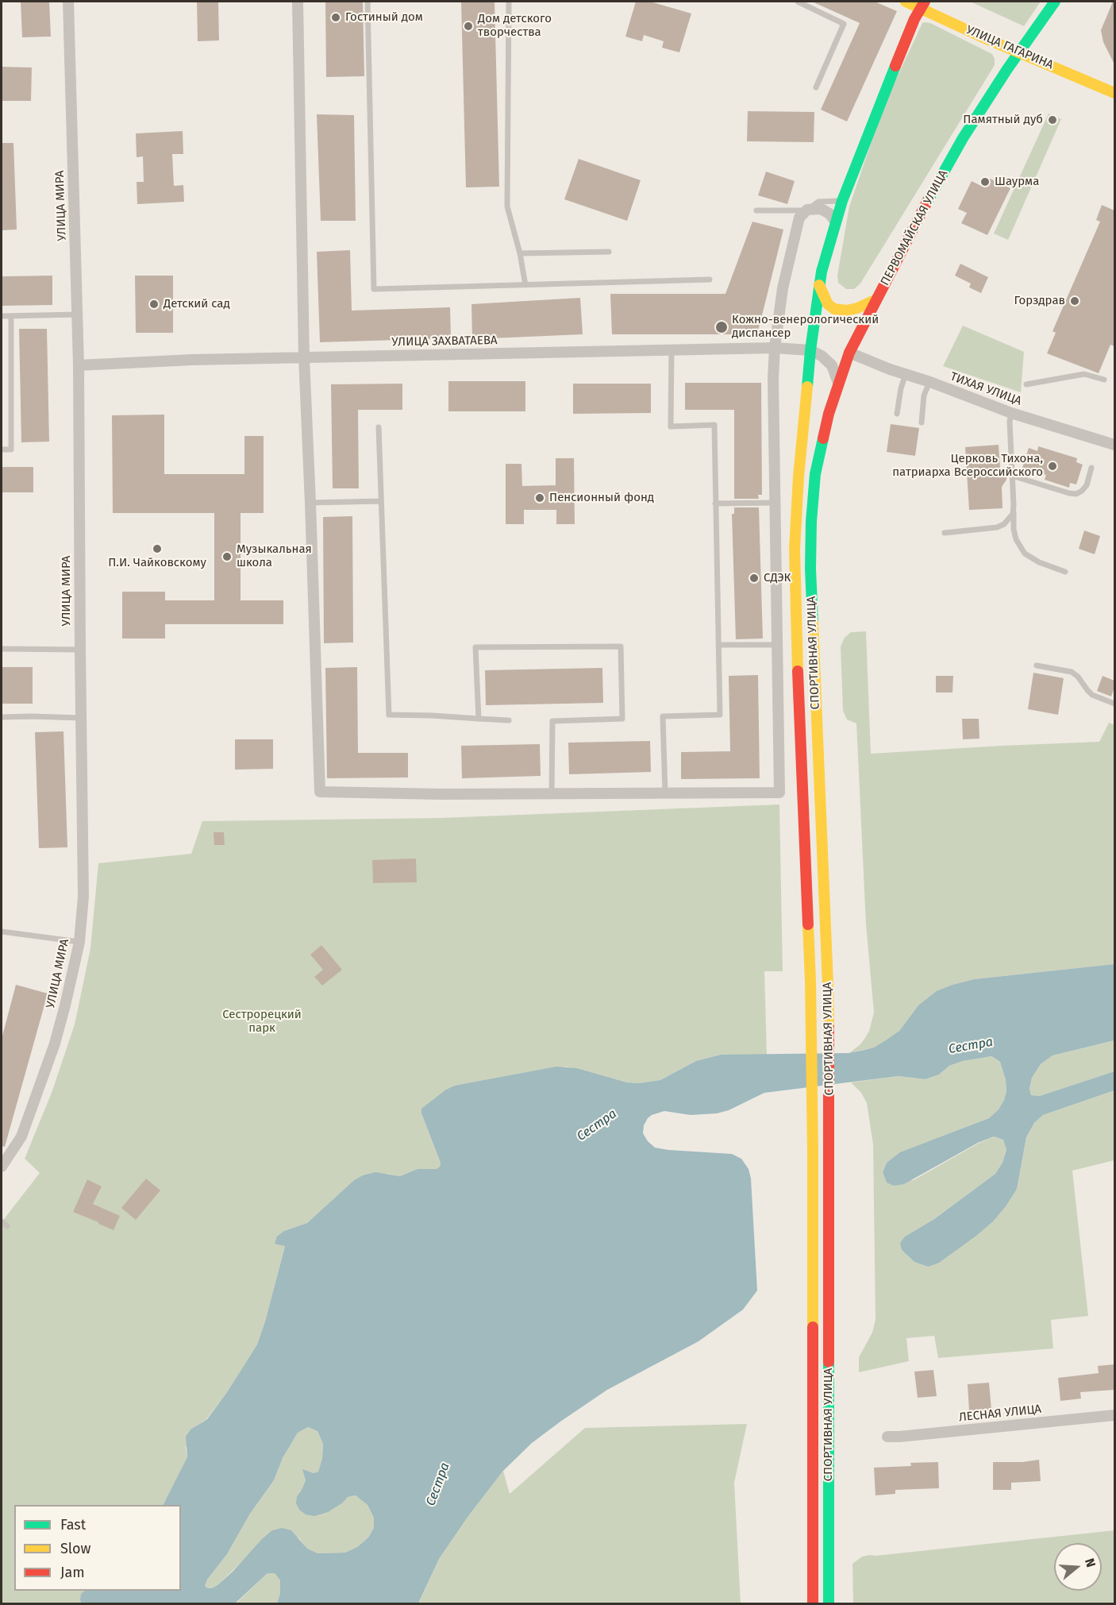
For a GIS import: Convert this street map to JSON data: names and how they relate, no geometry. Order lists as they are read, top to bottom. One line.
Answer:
{"streets":{"main road":["УЛИЦА ГАГАРИНА","ПЕРВОМАЙСКАЯ УЛИЦА","СПОРТИВНАЯ УЛИЦА"],"street":["УЛИЦА МИРА","УЛИЦА ЗАХВАТАЕВА","ТИХАЯ УЛИЦА","ЛЕСНАЯ УЛИЦА"]},"crossings":[["УЛИЦА ГАГАРИНА","ПЕРВОМАЙСКАЯ УЛИЦА"],["УЛИЦА МИРА","УЛИЦА ЗАХВАТАЕВА"],["ПЕРВОМАЙСКАЯ УЛИЦА","ТИХАЯ УЛИЦА"],["ПЕРВОМАЙСКАЯ УЛИЦА","СПОРТИВНАЯ УЛИЦА"],["УЛИЦА ЗАХВАТАЕВА","СПОРТИВНАЯ УЛИЦА"]],"water":["Сестра"],"parks":["Сестрорецкий парк"],"places":["Гостиный дом","Дом детского творчества","Памятный дуб","Шаурма","Горздрав","Детский сад","Кожно-венерологический диспансер","Церковь Тихона, патриарха Всероссийского","Пенсионный фонд","П.И. Чайковскому","Музыкальная школа","СДЭК"],"legend":["Fast","Slow","Jam"],"north":"right"}
